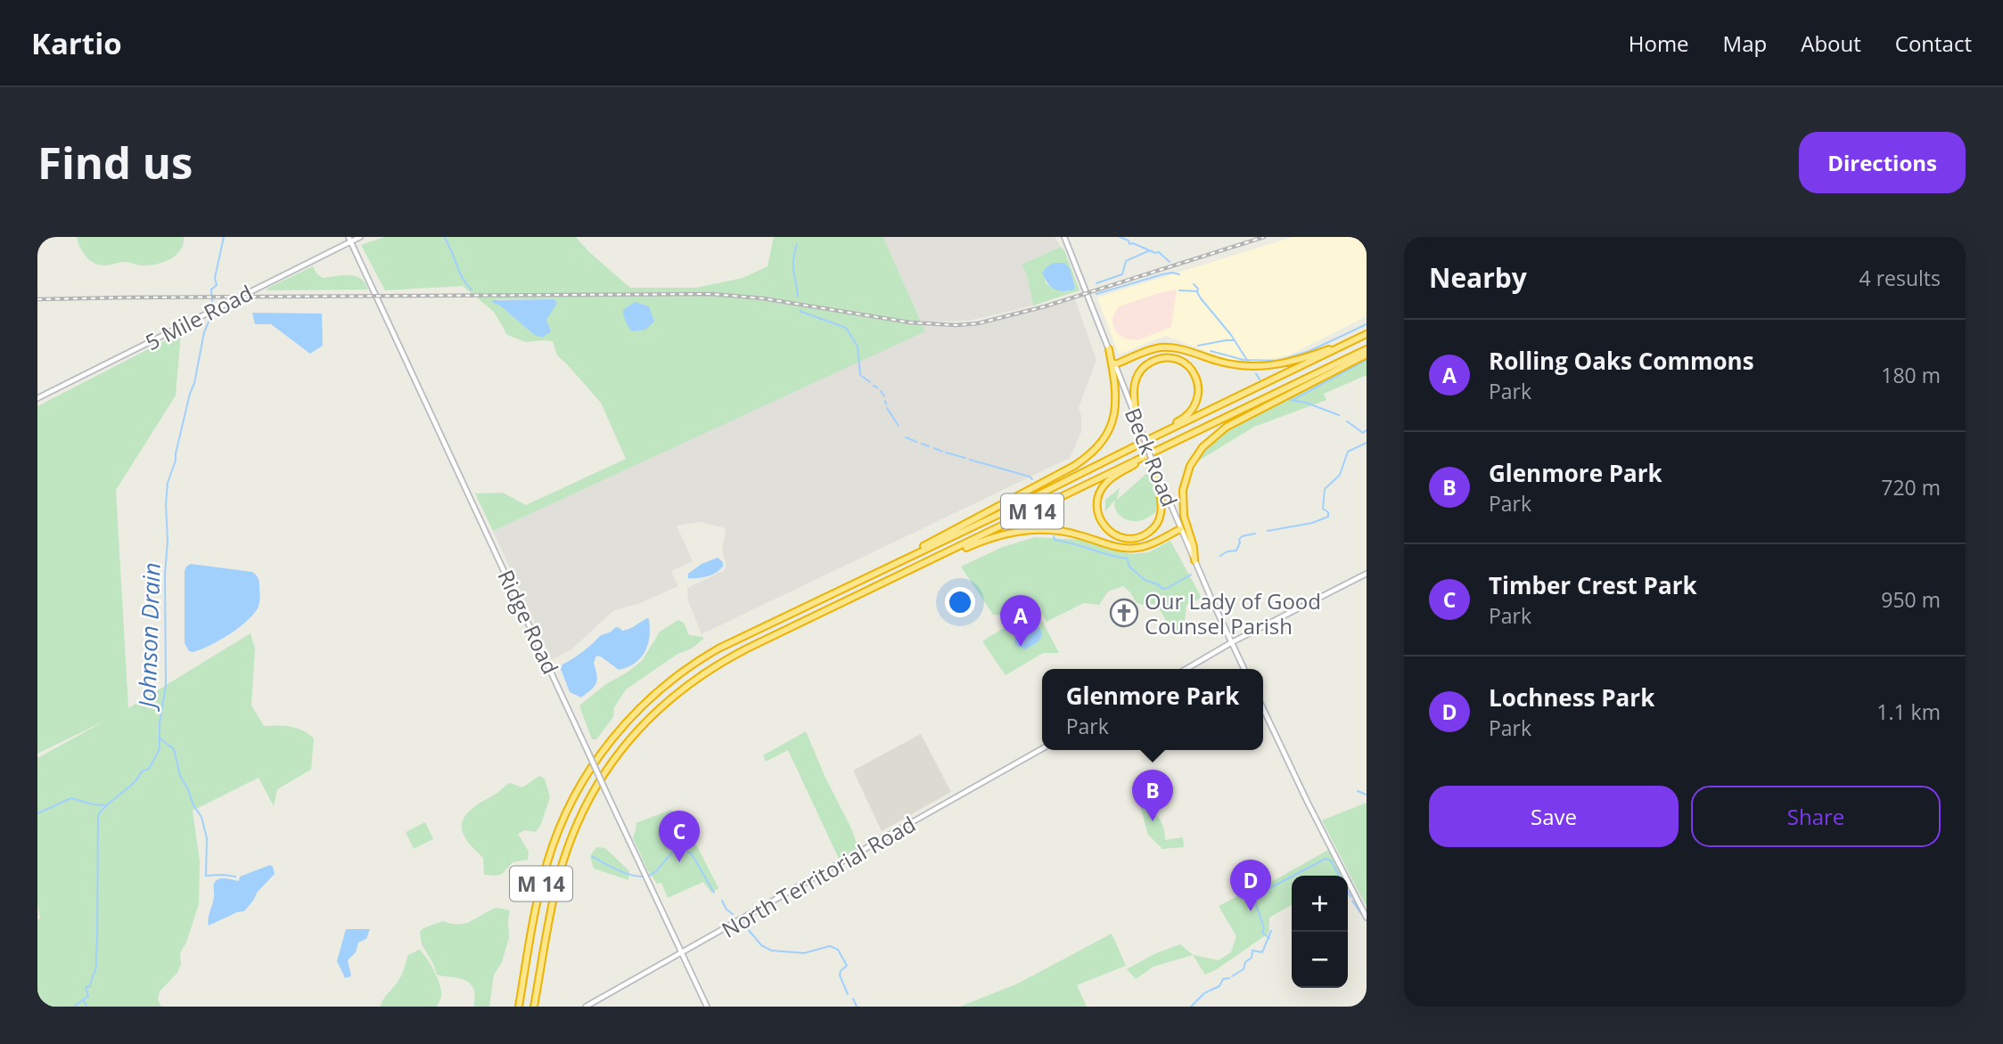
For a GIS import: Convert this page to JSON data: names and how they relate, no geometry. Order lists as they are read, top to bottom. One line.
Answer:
{"streets":{"highway":["M 14"],"main road":["5 Mile Road","Beck Road","Ridge Road","North Territorial Road"]},"crossings":[["5 Mile Road","Ridge Road"],["Ridge Road","North Territorial Road"]],"water":["Johnson Drain"],"places":{"church":["Our Lady of Good Counsel Parish"]},"page":{"header":"Kartio","nav":["Home","Map","About","Contact"],"buttons":["Directions",["Save","Share"]],"title":"Find us","heading":["Nearby","4 results"],"list":[{"mark":"A","name":"Rolling Oaks Commons","note":"Park","value":"180 m"},{"mark":"B","name":"Glenmore Park","note":"Park","value":"720 m"},{"mark":"C","name":"Timber Crest Park","note":"Park","value":"950 m"},{"mark":"D","name":"Lochness Park","note":"Park","value":"1.1 km"}],"pins":["A","B","C","D"],"popup":["Glenmore Park","Park"],"map_buttons":["+","−"]}}
